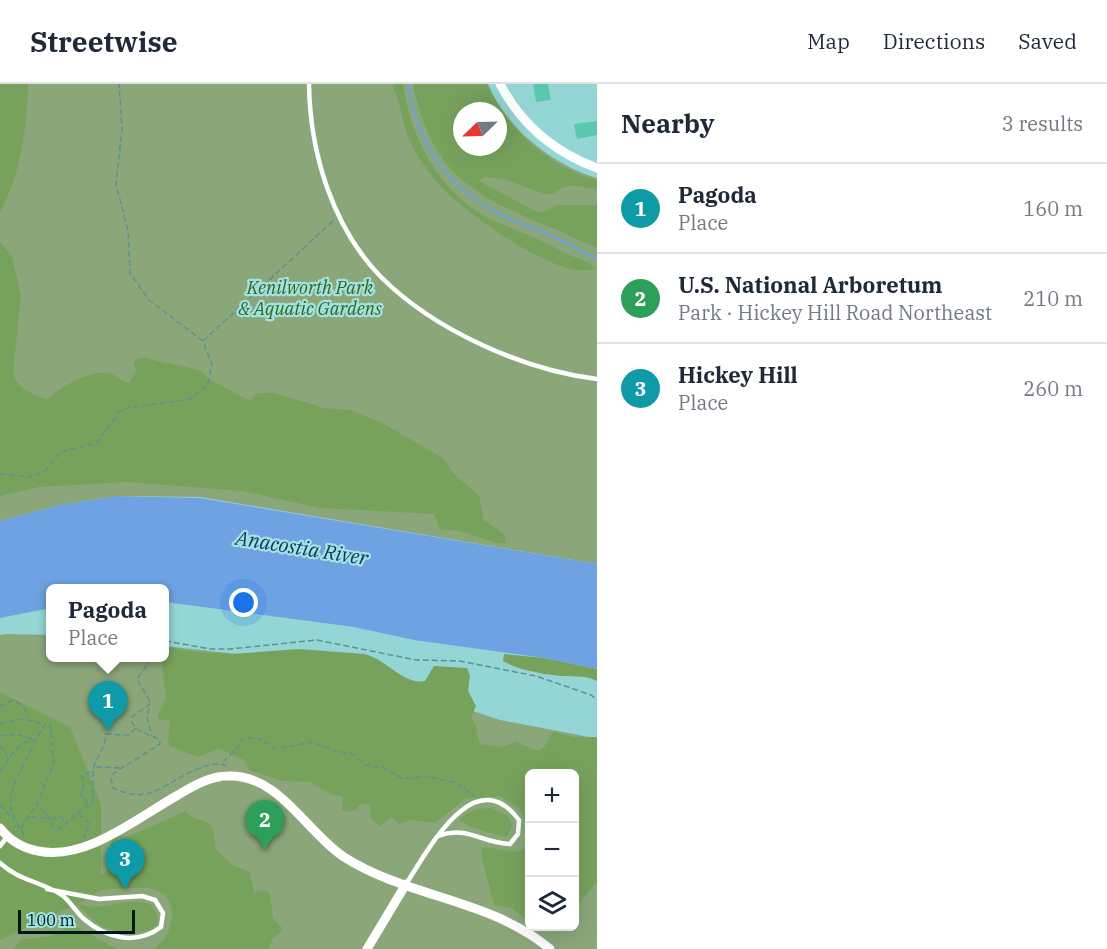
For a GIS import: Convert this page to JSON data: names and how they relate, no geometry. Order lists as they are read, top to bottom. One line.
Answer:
{"water":["Anacostia River"],"parks":["Kenilworth Park & Aquatic Gardens"],"scale_bar":"100 m","north":"bottom left","page":{"header":"Streetwise","nav":["Map","Directions","Saved"],"heading":["Nearby","3 results"],"list":[{"mark":"1","name":"Pagoda","note":"Place","value":"160 m"},{"mark":"2","name":"U.S. National Arboretum","note":"Park · Hickey Hill Road Northeast","value":"210 m"},{"mark":"3","name":"Hickey Hill","note":"Place","value":"260 m"}],"popup":["Pagoda","Place"],"pins":["1","2","3"],"map_buttons":["+","−"],"scale":"100 m"}}
